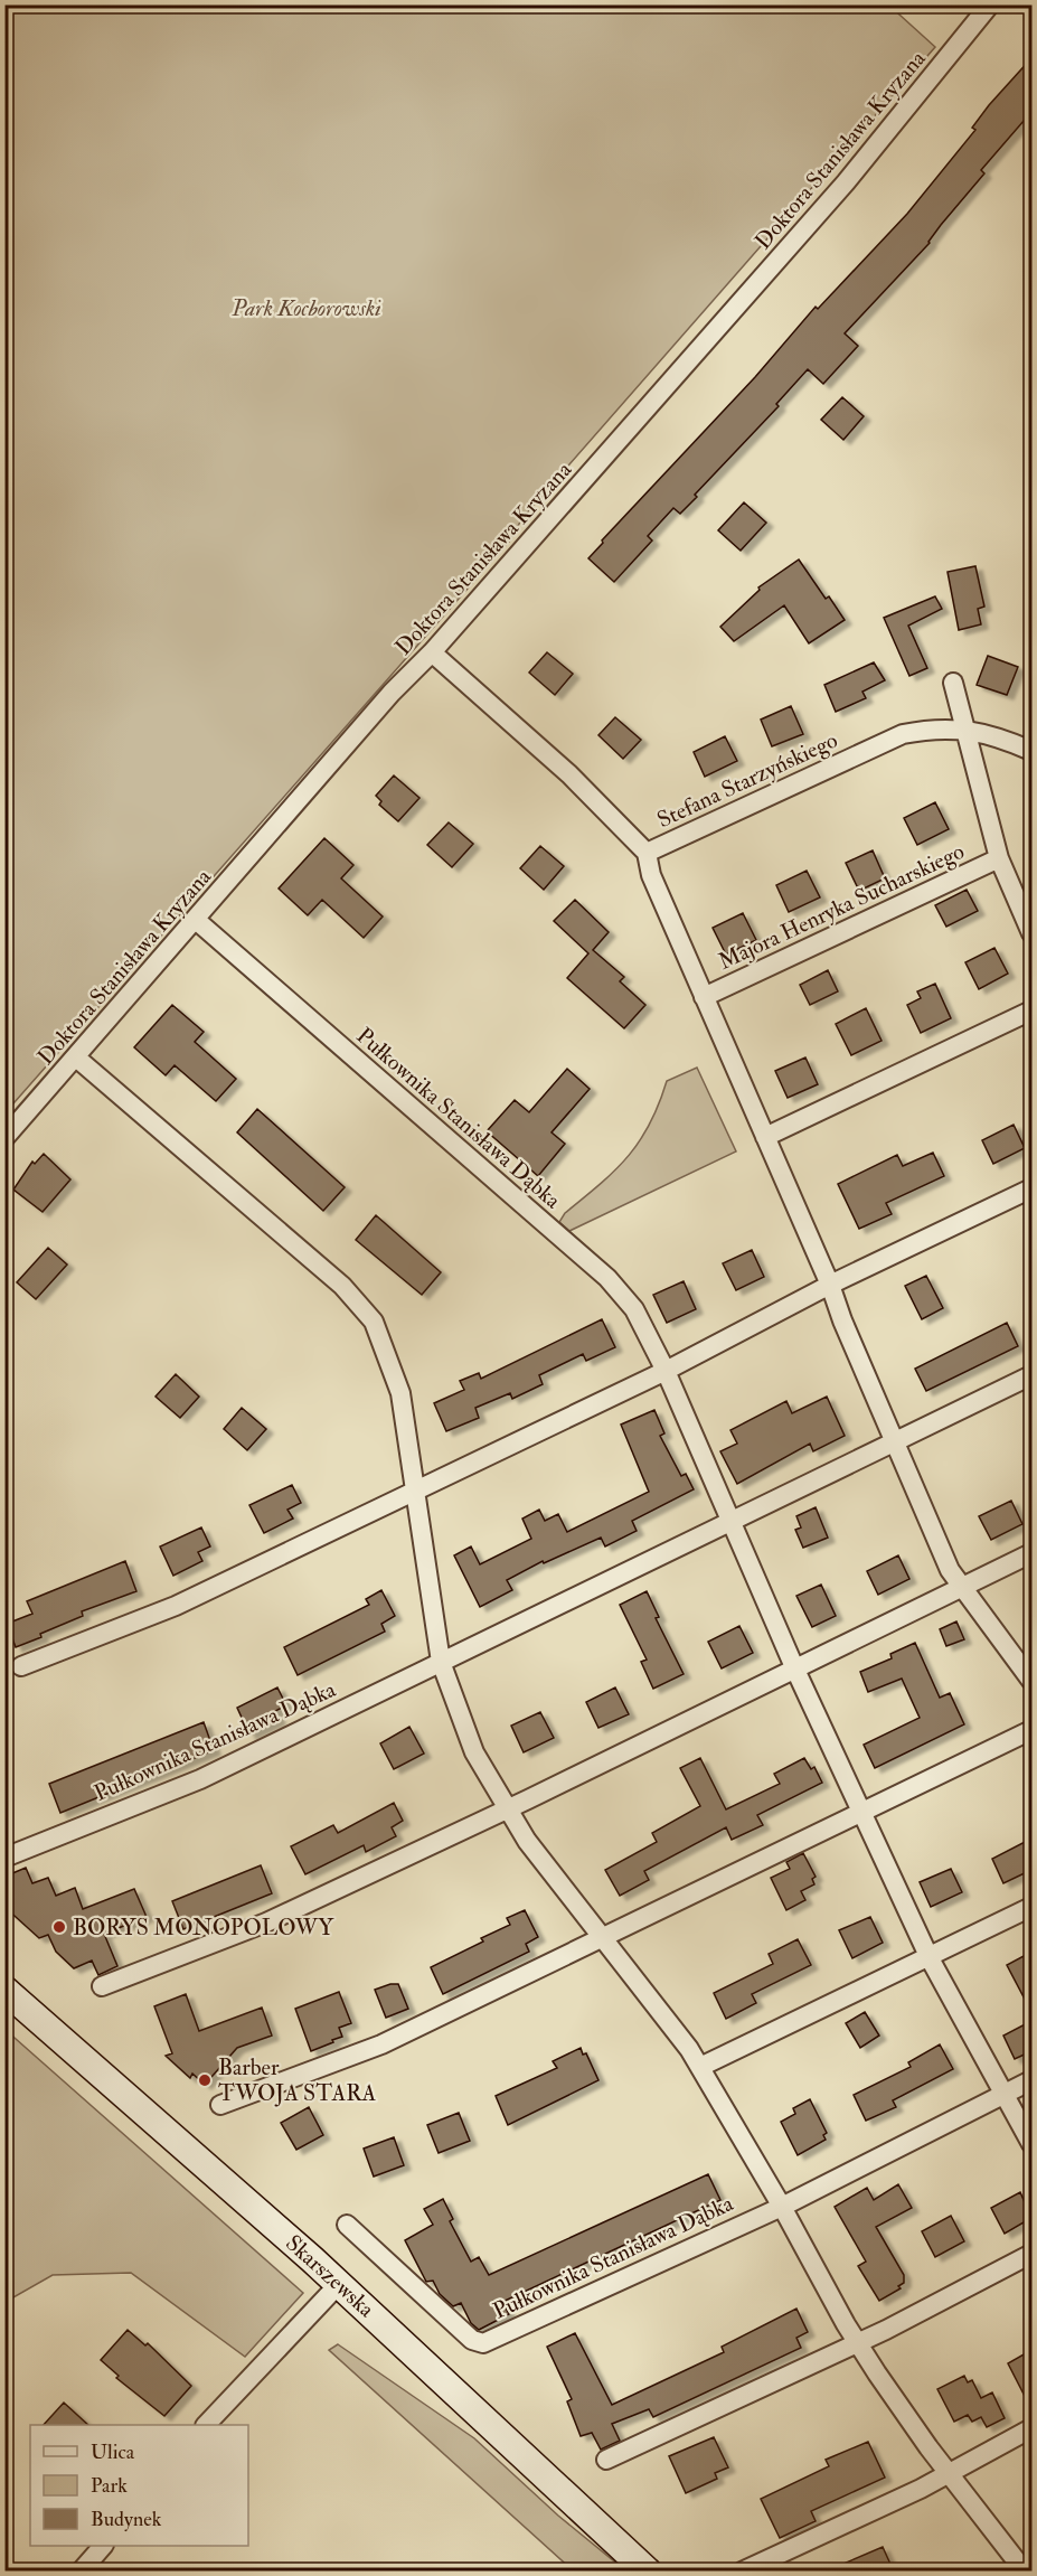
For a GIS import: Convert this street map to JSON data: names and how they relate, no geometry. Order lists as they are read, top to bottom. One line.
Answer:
{"streets":{"main road":["Skarszewska"],"street":["Doktora Stanisława Kryzana","Stefana Starzyńskiego","Majora Henryka Sucharskiego","Pułkownika Stanisława Dąbka"]},"crossings":[["Doktora Stanisława Kryzana","Stefana Starzyńskiego"],["Doktora Stanisława Kryzana","Pułkownika Stanisława Dąbka"],["Stefana Starzyńskiego","Majora Henryka Sucharskiego"]],"parks":["Park Kocborowski"],"places":["BORYS MONOPOLOWY","Barber TWOJA STARA"],"legend":["Ulica","Park","Budynek"]}
